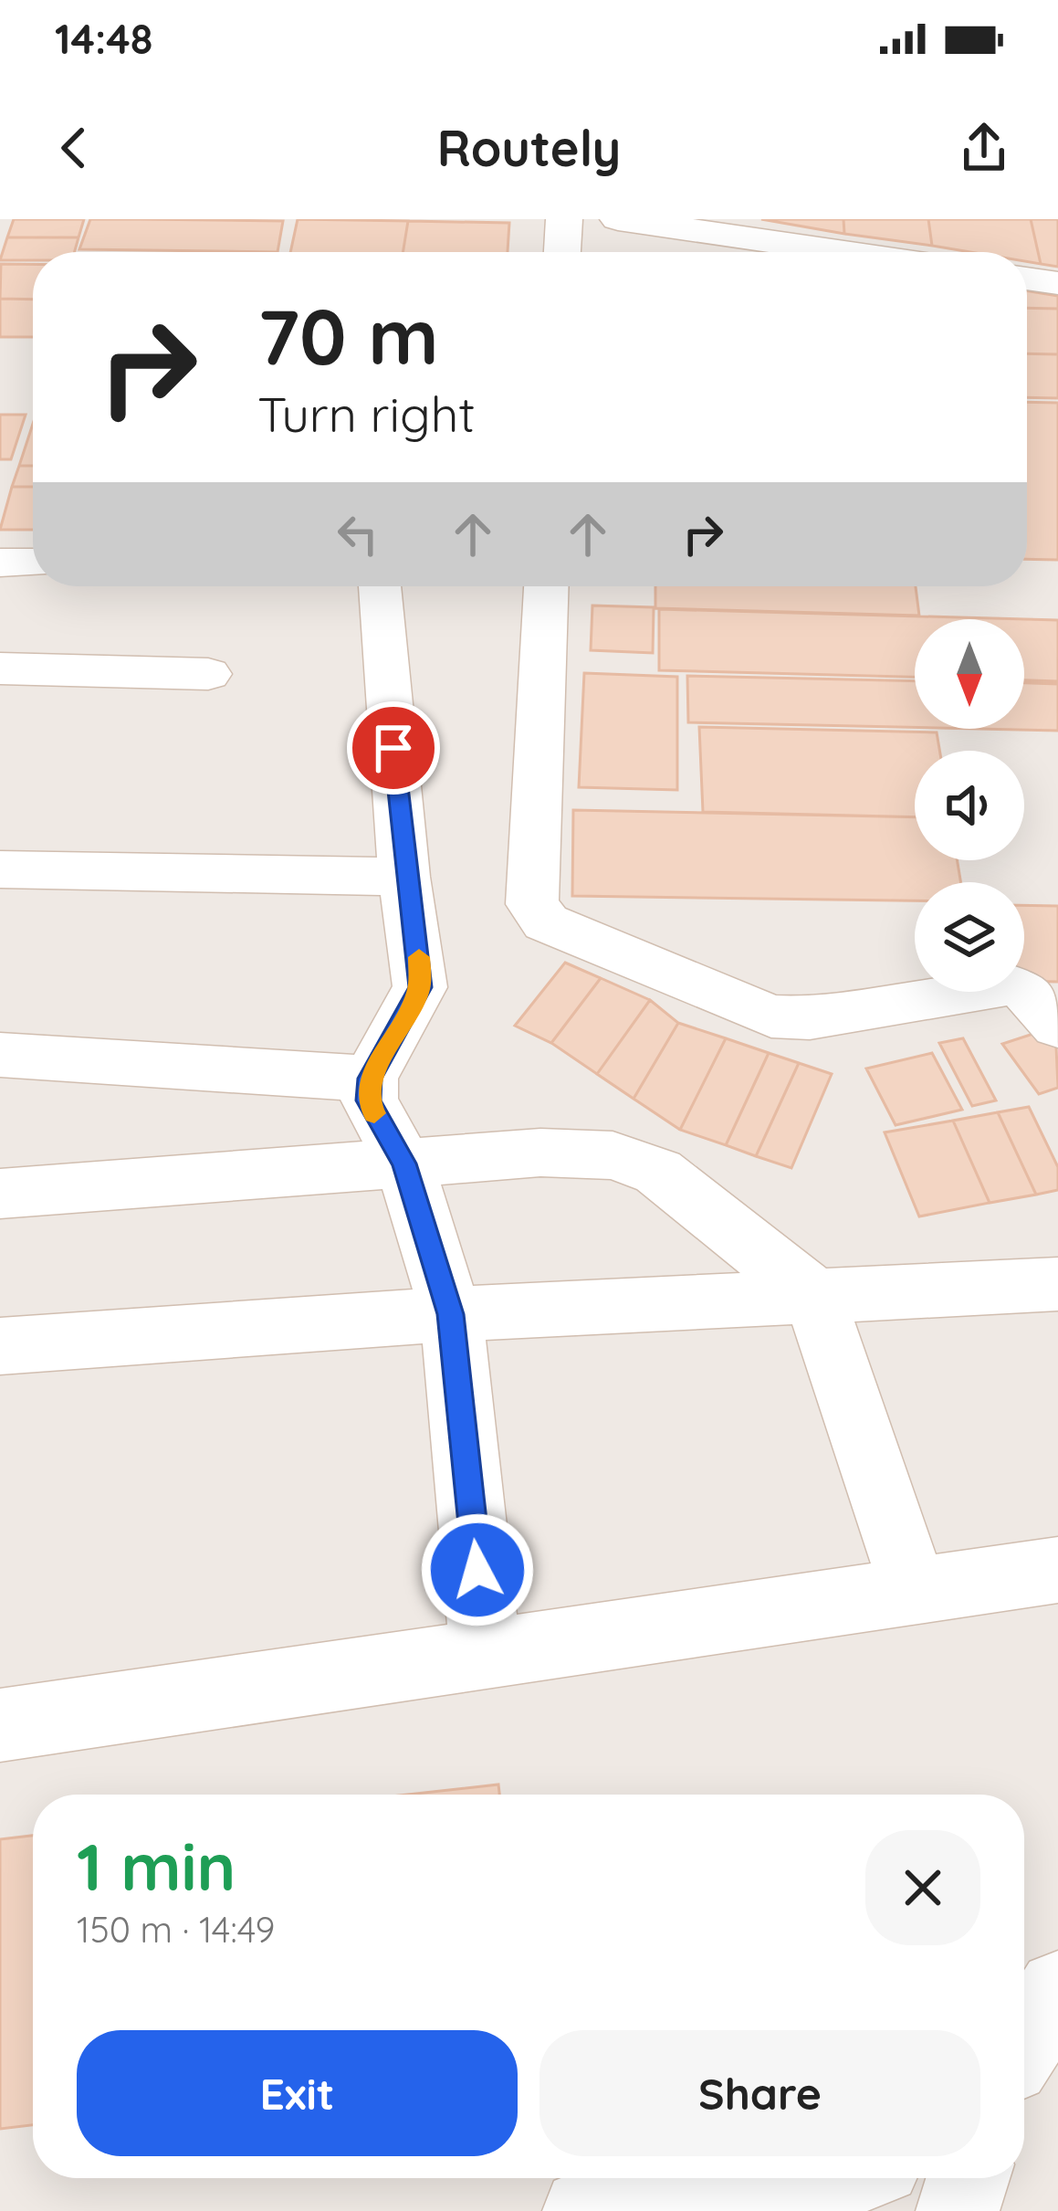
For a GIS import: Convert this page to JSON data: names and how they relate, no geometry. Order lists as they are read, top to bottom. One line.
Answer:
{"north":"bottom","page":{"status":"14:48","header":"Routely","turn":["70 m","Turn right"],"heading":["1 min","150 m · 14:49"],"buttons":["Exit","Share"]}}
